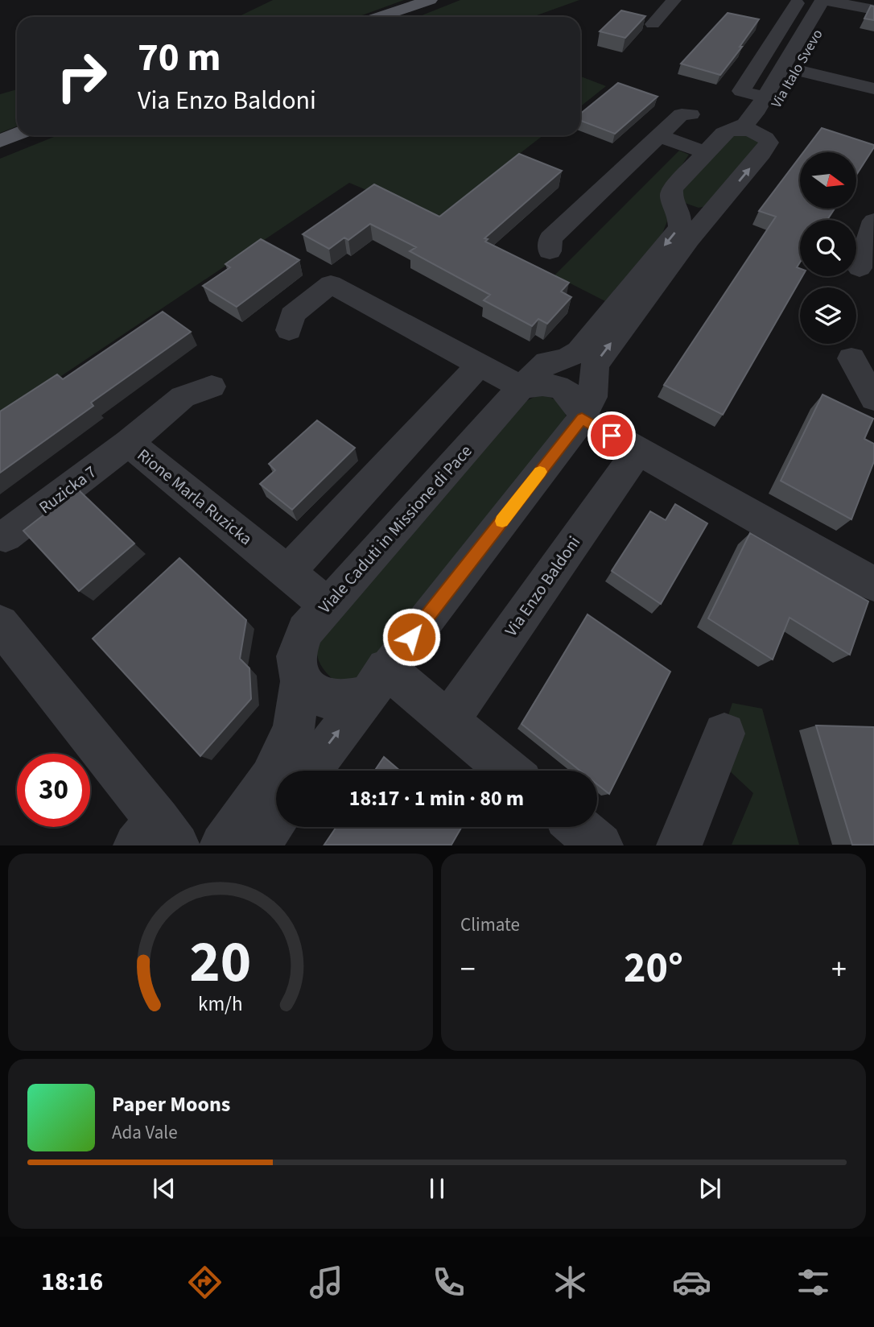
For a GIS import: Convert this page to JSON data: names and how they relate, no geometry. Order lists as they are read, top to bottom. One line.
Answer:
{"streets":{"street":["Via Italo Svevo","Ruzicka 7","Rione Marla Ruzicka","Viale Caduti in Missione di Pace","Via Enzo Baldoni"]},"crossings":[["Via Italo Svevo","Viale Caduti in Missione di Pace"],["Ruzicka 7","Rione Marla Ruzicka"],["Rione Marla Ruzicka","Viale Caduti in Missione di Pace"]],"north":"right","page":{"turn":["70 m","Via Enzo Baldoni"],"limit":"30","trip":"18:17 · 1 min · 80 m","tile":"Climate","heat":["−","20°","+"],"song":["Paper Moons","Ada Vale"],"tabs":"18:16","gauge":["20","km/h"]}}
